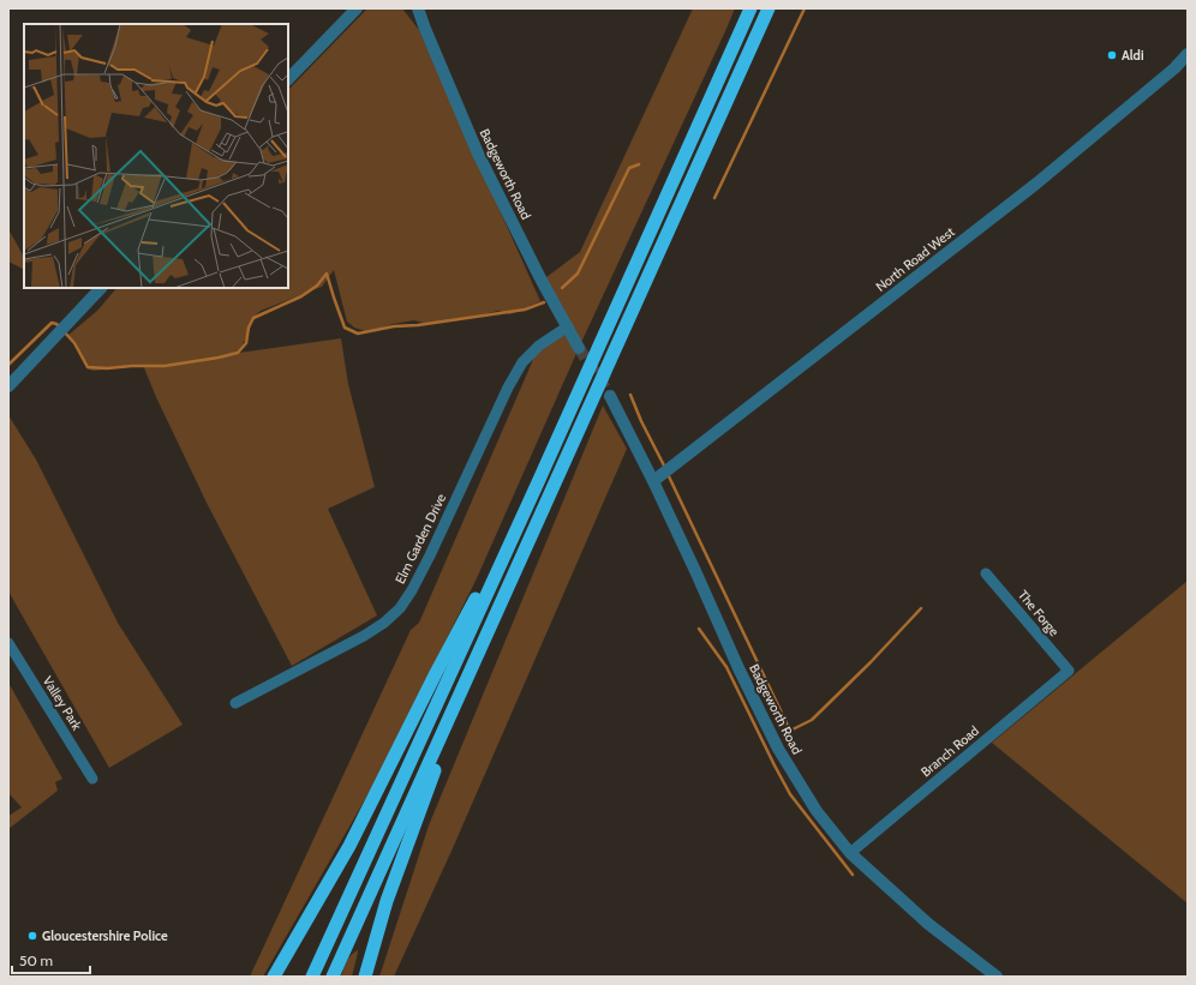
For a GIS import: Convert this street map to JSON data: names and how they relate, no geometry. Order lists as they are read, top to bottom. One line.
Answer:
{"streets":{"street":["Badgeworth Road","North Road West","Elm Garden Drive","The Forge","Valley Park","Branch Road"]},"crossings":[["Badgeworth Road","North Road West"],["Badgeworth Road","Elm Garden Drive"],["Badgeworth Road","Branch Road"],["The Forge","Branch Road"]],"places":["Aldi","Gloucestershire Police"],"scale_bar":"50 m"}
